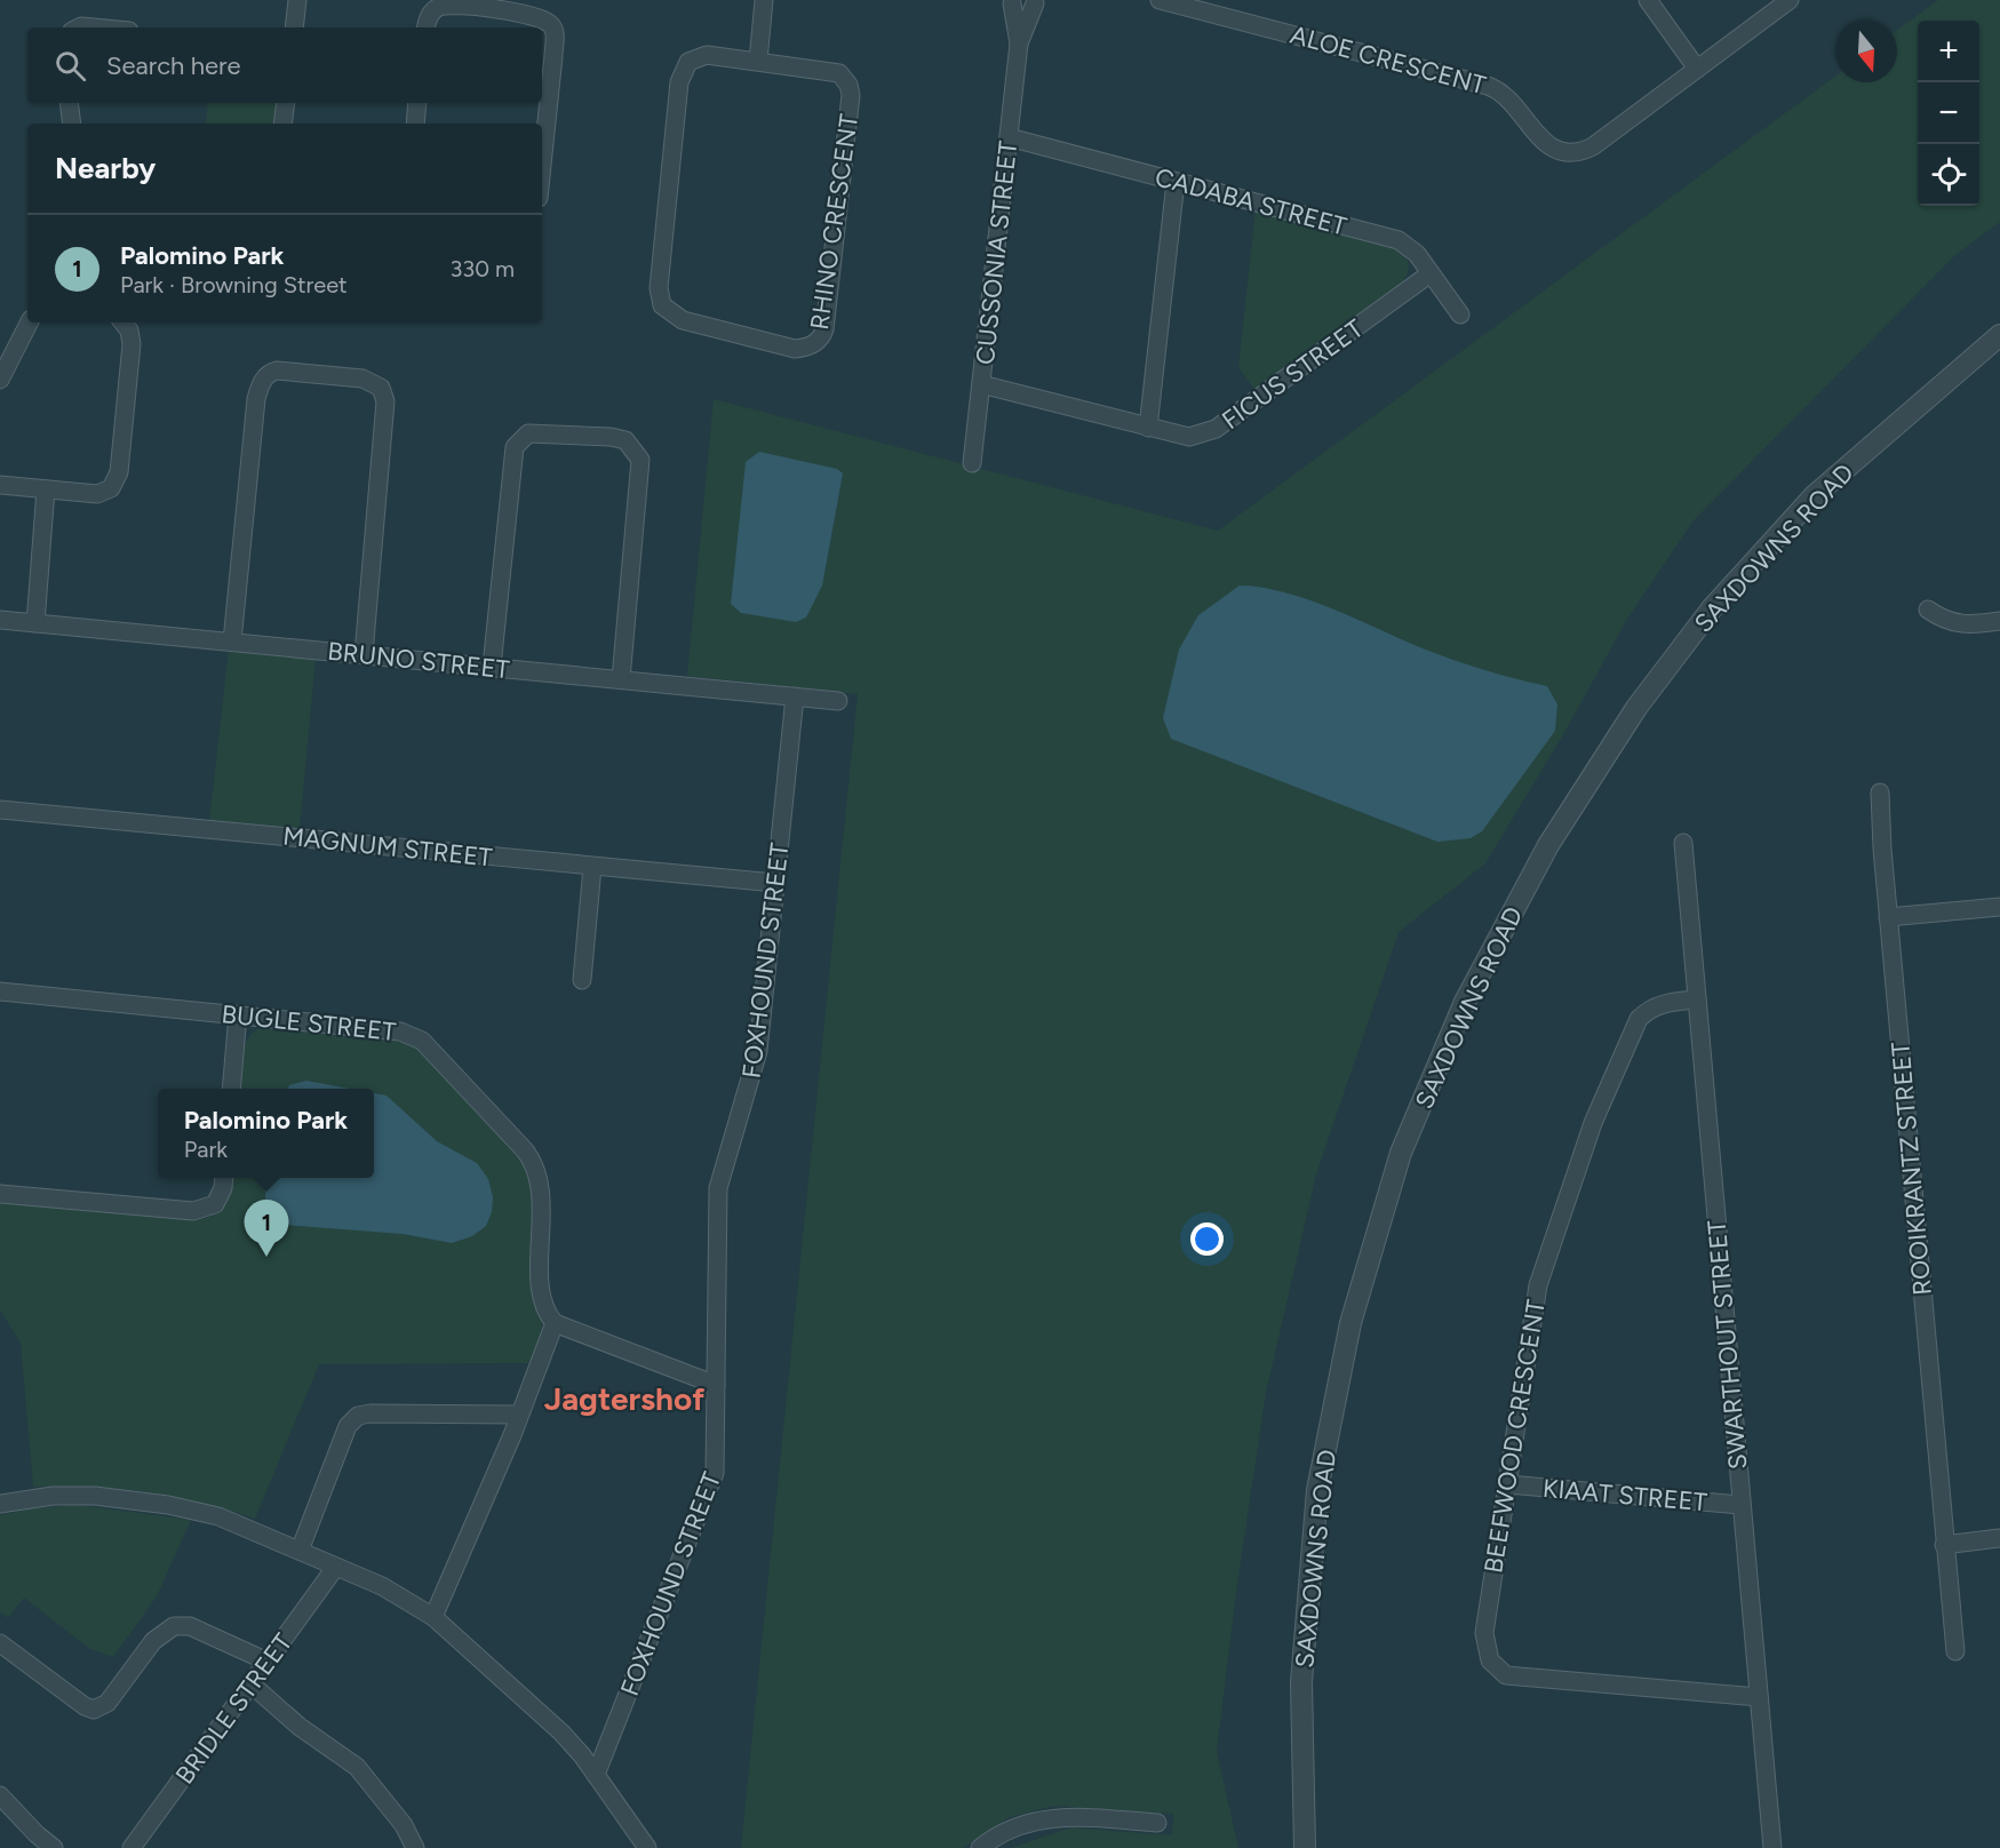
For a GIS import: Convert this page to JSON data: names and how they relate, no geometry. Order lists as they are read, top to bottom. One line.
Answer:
{"streets":{"street":["ALOE CRESCENT","CADABA STREET","RHINO CRESCENT","CUSSONIA STREET","FICUS STREET","SAXDOWNS ROAD","BRUNO STREET","MAGNUM STREET","FOXHOUND STREET","BUGLE STREET","ROOIKRANTZ STREET","SWARTHOUT STREET","BEEFWOOD CRESCENT","KIAAT STREET","BRIDLE STREET"]},"crossings":[["CADABA STREET","CUSSONIA STREET"],["CADABA STREET","FICUS STREET"],["CUSSONIA STREET","FICUS STREET"],["BRUNO STREET","FOXHOUND STREET"],["MAGNUM STREET","FOXHOUND STREET"],["SWARTHOUT STREET","BEEFWOOD CRESCENT"],["SWARTHOUT STREET","KIAAT STREET"],["BEEFWOOD CRESCENT","KIAAT STREET"]],"districts":["Jagtershof"],"north":"bottom","page":{"map_buttons":["+","−"],"search":"Search here","heading":"Nearby","list":[{"mark":"1","name":"Palomino Park","note":"Park · Browning Street","value":"330 m"}],"popup":["Palomino Park","Park"],"pins":"1"}}
